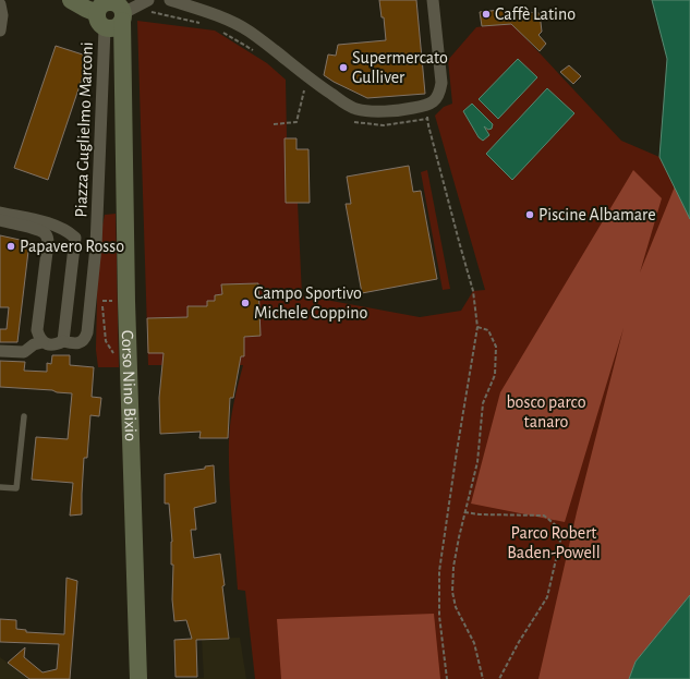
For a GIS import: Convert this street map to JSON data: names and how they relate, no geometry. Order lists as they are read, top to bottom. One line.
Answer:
{"streets":{"main road":["Corso Nino Bixio"],"street":["Piazza Guglielmo Marconi"]},"crossings":[["Piazza Guglielmo Marconi","Corso Nino Bixio"]],"parks":["bosco parco tanaro","Parco Robert Baden-Powell"],"places":["Caffè Latino","Supermercato Gulliver","Piscine Albamare","Papavero Rosso","Campo Sportivo Michele Coppino"]}
